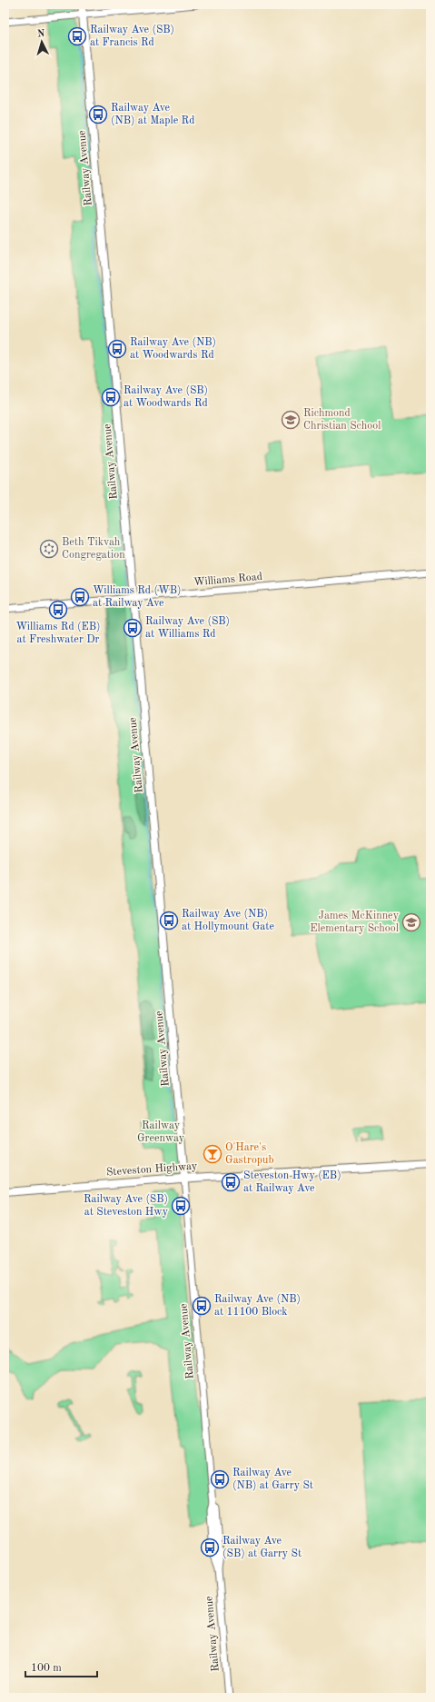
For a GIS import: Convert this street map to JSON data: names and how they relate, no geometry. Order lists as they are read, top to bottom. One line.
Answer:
{"streets":{"main road":["Railway Avenue","Steveston Highway"],"street":["Williams Road"]},"crossings":[["Railway Avenue","Williams Road"],["Railway Avenue","Steveston Highway"]],"parks":["Railway Greenway"],"places":{"bus stop":["Railway Ave (SB) at Francis Rd","Railway Ave (NB) at Maple Rd","Railway Ave (NB) at Woodwards Rd","Railway Ave (SB) at Woodwards Rd","Williams Rd (WB) at Railway Ave","Williams Rd (EB) at Freshwater Dr","Railway Ave (SB) at Williams Rd","Railway Ave (NB) at Hollymount Gate","Steveston Hwy (EB) at Railway Ave","Railway Ave (SB) at Steveston Hwy","Railway Ave (NB) at 11100 Block","Railway Ave (NB) at Garry St","Railway Ave (SB) at Garry St"],"school or university":["Richmond Christian School","James McKinney Elementary School"],"synagogue":["Beth Tikvah Congregation"],"bar":["O'Hare's Gastropub"]},"scale_bar":"100 m","north":"top"}
